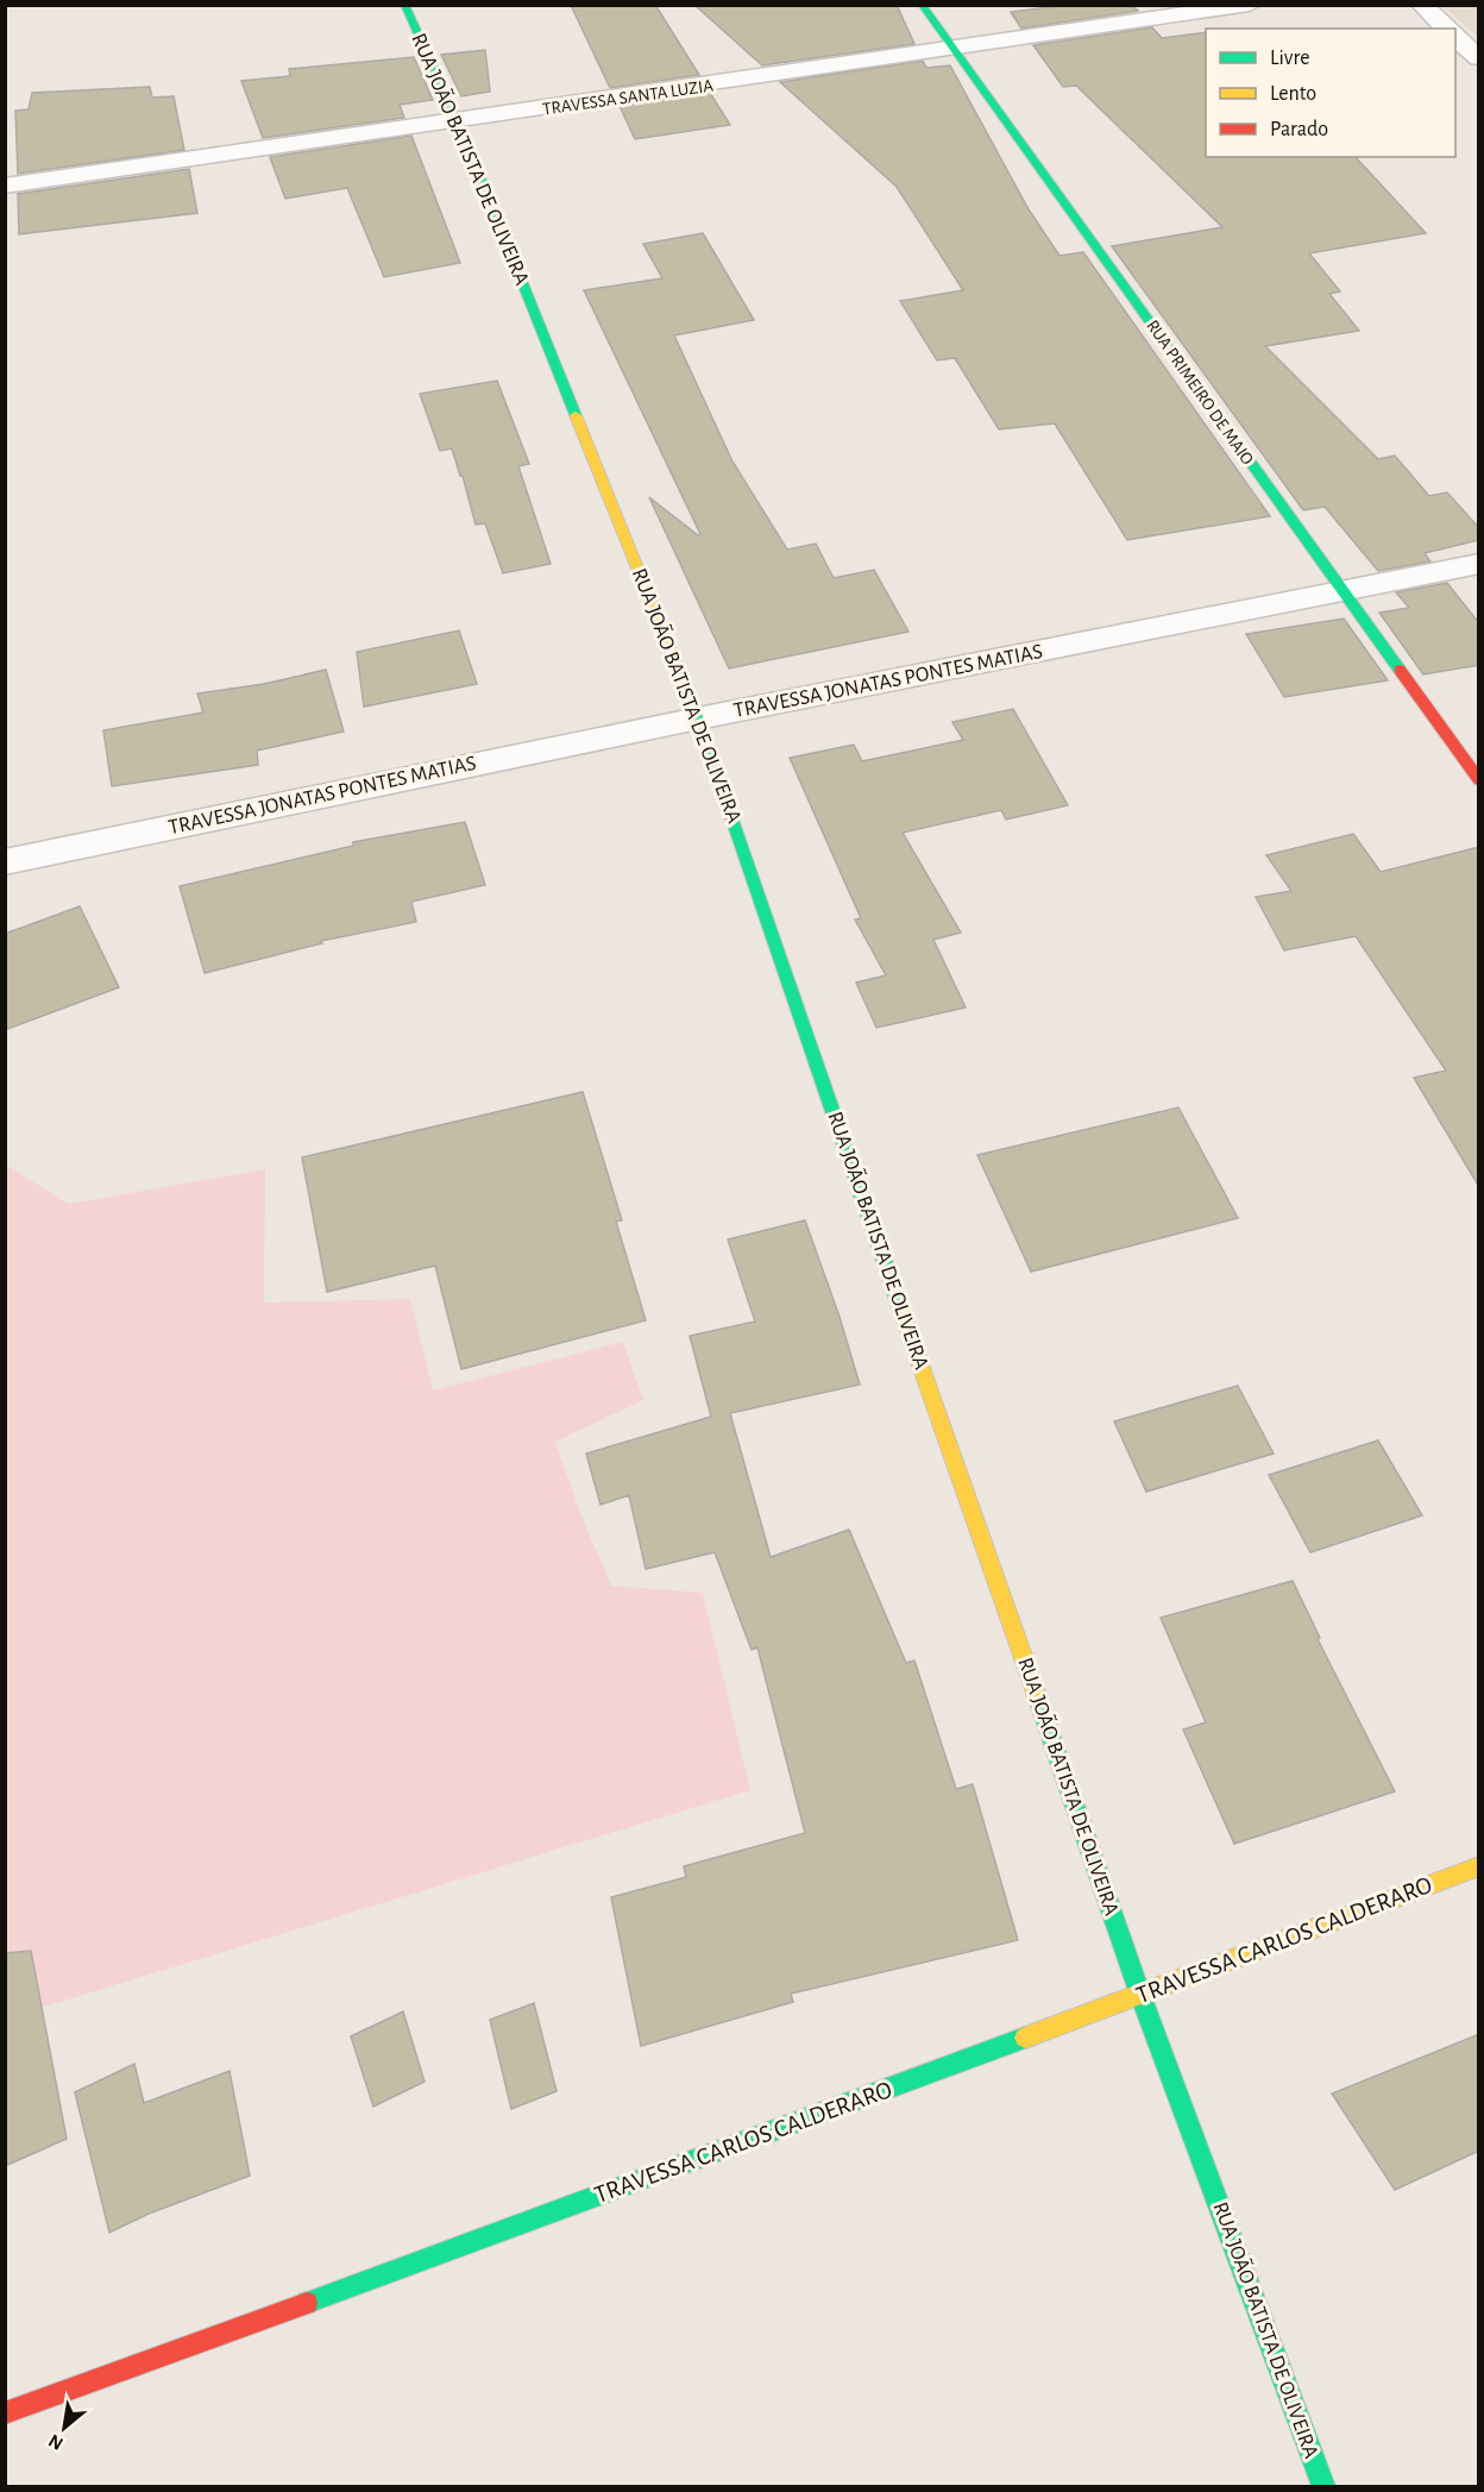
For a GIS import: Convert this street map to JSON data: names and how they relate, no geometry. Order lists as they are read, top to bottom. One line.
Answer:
{"streets":{"street":["TRAVESSA SANTA LUZIA","RUA JOÃO BATISTA DE OLIVEIRA","RUA PRIMEIRO DE MAIO","TRAVESSA JONATAS PONTES MATIAS","TRAVESSA CARLOS CALDERARO"]},"crossings":[["TRAVESSA SANTA LUZIA","RUA JOÃO BATISTA DE OLIVEIRA"],["TRAVESSA SANTA LUZIA","RUA PRIMEIRO DE MAIO"],["RUA JOÃO BATISTA DE OLIVEIRA","TRAVESSA JONATAS PONTES MATIAS"],["RUA JOÃO BATISTA DE OLIVEIRA","TRAVESSA CARLOS CALDERARO"],["RUA PRIMEIRO DE MAIO","TRAVESSA JONATAS PONTES MATIAS"]],"legend":["Livre","Lento","Parado"],"north":"bottom left"}
